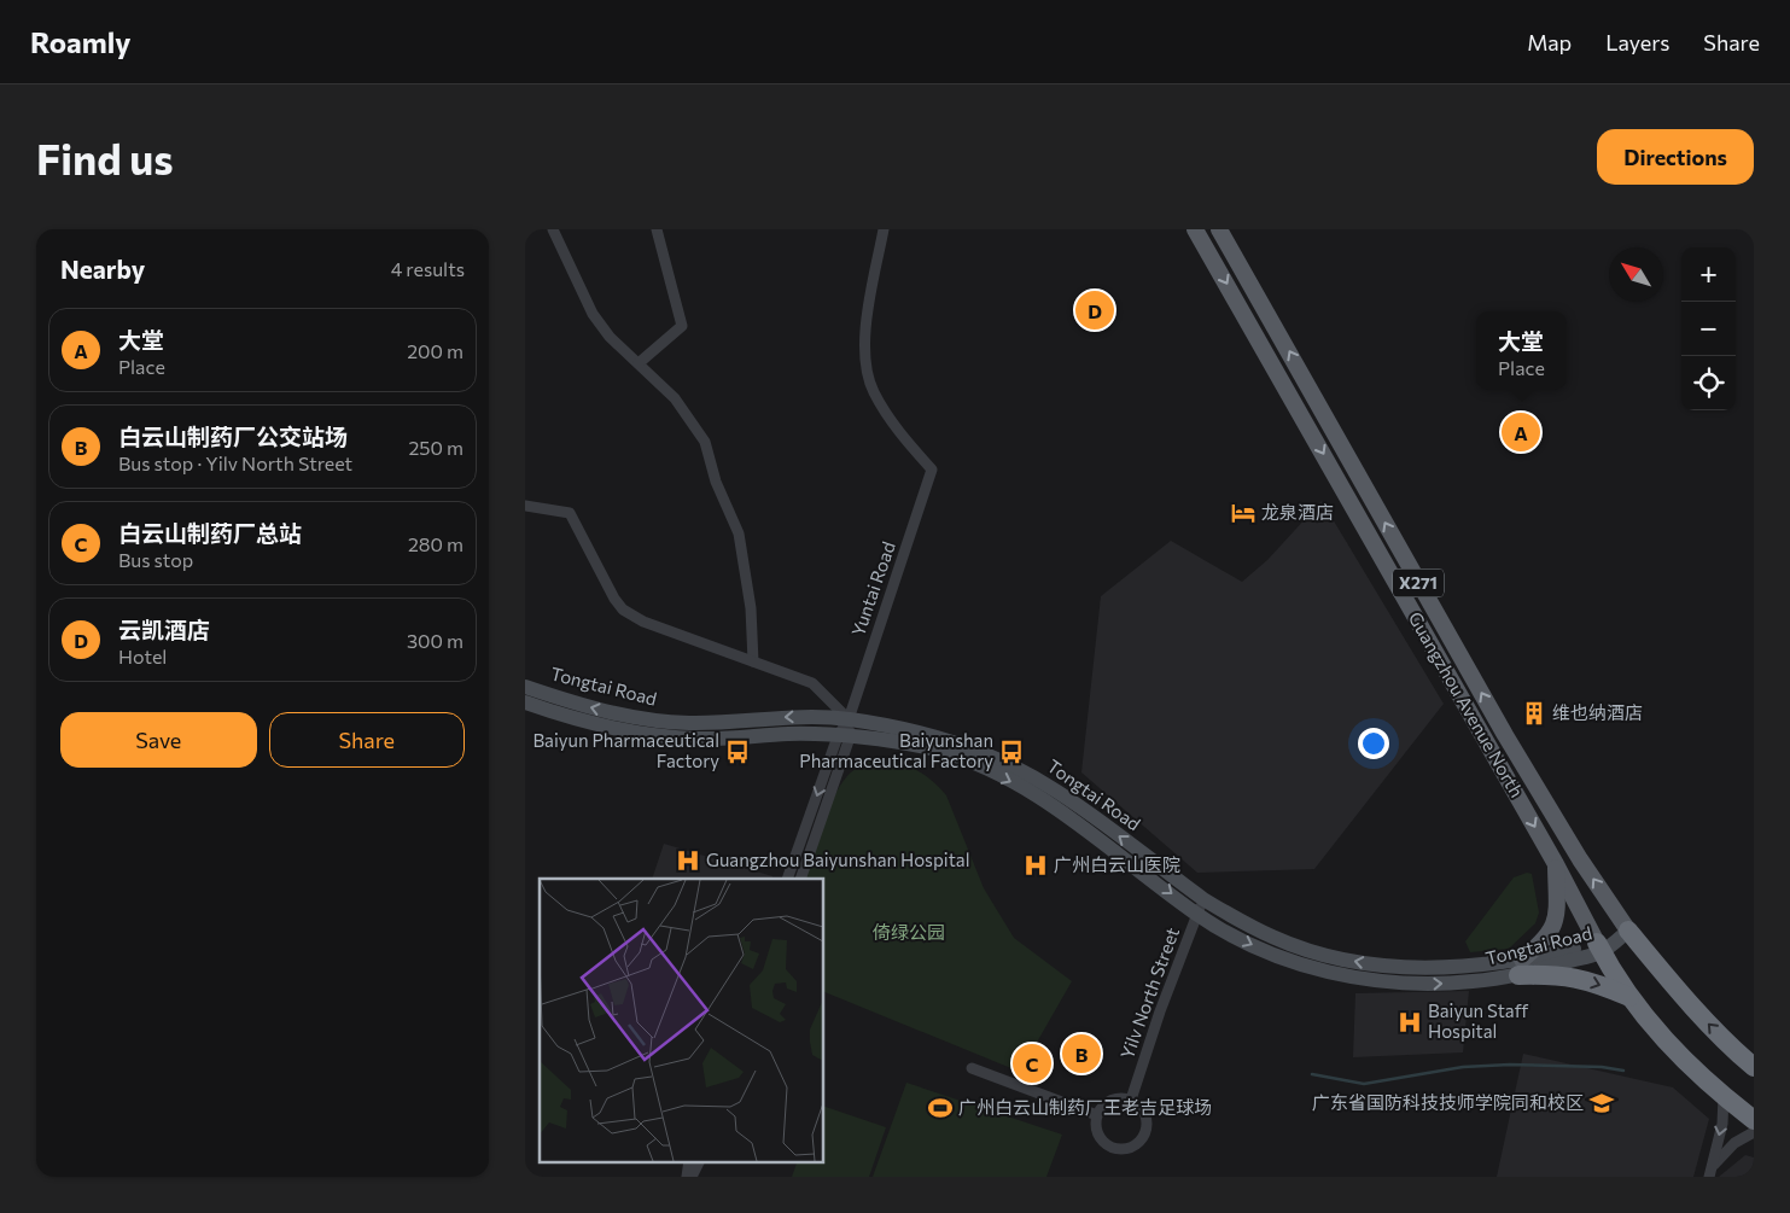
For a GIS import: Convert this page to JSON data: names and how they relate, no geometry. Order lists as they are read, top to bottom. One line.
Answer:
{"streets":{"highway":["X271","Guangzhou Avenue North"],"main road":["Tongtai Road"],"street":["Yuntai Road","Yilv North Street"]},"crossings":[["Yuntai Road","Tongtai Road"],["Tongtai Road","Guangzhou Avenue North"],["Tongtai Road","Yilv North Street"]],"parks":["倚绿公园"],"places":{"hotel":["龙泉酒店"],"building":["维也纳酒店"],"bus stop":["Baiyun Pharmaceutical Factory","Baiyunshan Pharmaceutical Factory"],"hospital":["Guangzhou Baiyunshan Hospital","广州白云山医院","Baiyun Staff Hospital"],"school or university":["广东省国防科技技师学院同和校区"],"sports":["广州白云山制药厂王老吉足球场"]},"north":"top left","page":{"header":"Roamly","nav":["Map","Layers","Share"],"buttons":["Directions",["Save","Share"]],"title":"Find us","heading":["Nearby","4 results"],"map_buttons":["+","−"],"pins":["D","A","B","C"],"list":[{"mark":"A","name":"大堂","note":"Place","value":"200 m"},{"mark":"B","name":"白云山制药厂公交站场","note":"Bus stop · Yilv North Street","value":"250 m"},{"mark":"C","name":"白云山制药厂总站","note":"Bus stop","value":"280 m"},{"mark":"D","name":"云凯酒店","note":"Hotel","value":"300 m"}],"popup":["大堂","Place"]}}
